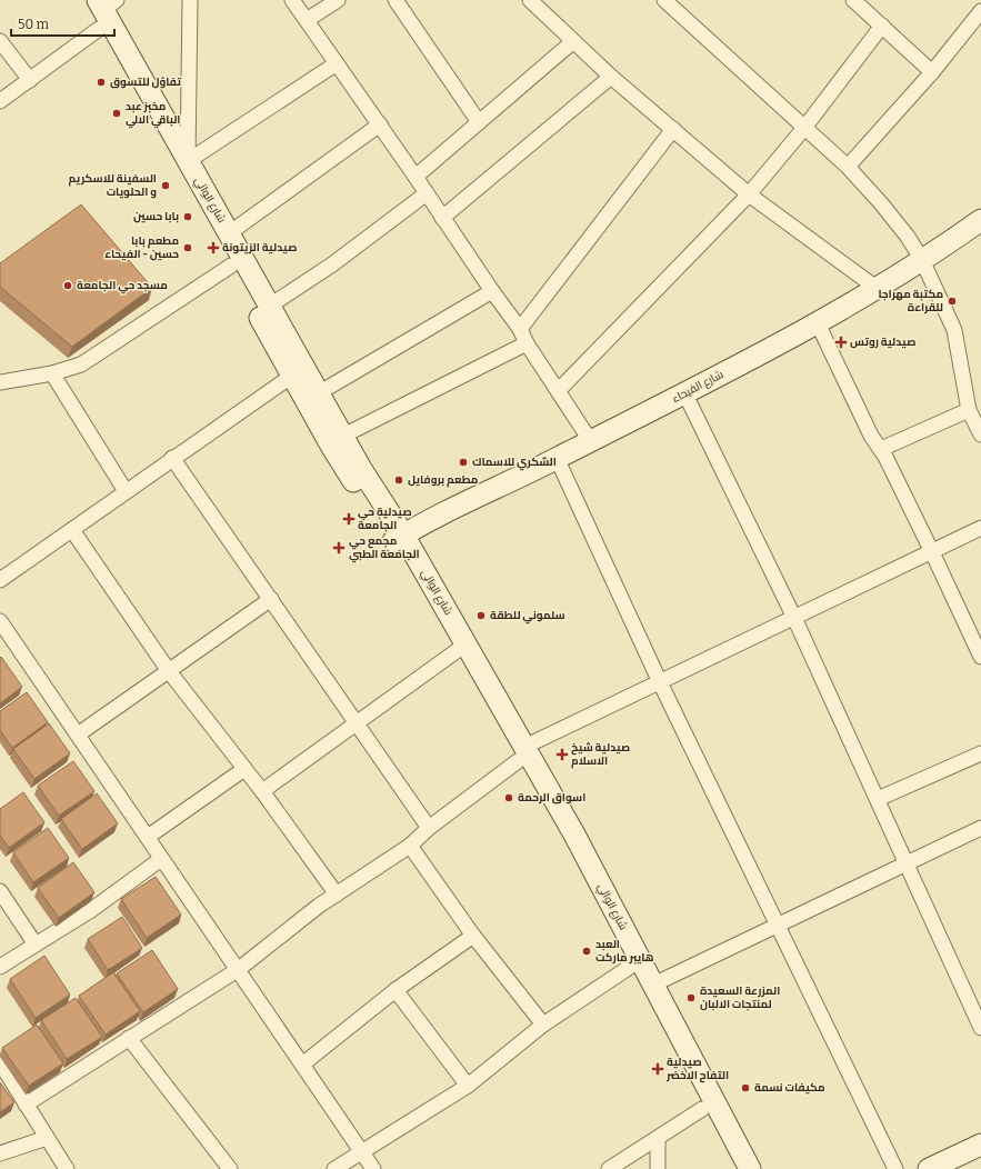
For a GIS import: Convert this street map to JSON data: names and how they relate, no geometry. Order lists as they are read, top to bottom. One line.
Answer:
{"streets":{"street":["شارع الوالي","شارع الفيحاء"]},"crossings":[["شارع الوالي","شارع الفيحاء"]],"places":{"other":["تفاؤل للتسوق","مخبز عبد الباقي الالي","السفينة للاسكريم و الحلويات","بابا حسين","مطعم بابا حسين - الفيحاء","مسجد حي الجامعة","مكتبة مهراجا للقراءة","الشكري للاسماك","مطعم بروفايل","سلموني للطقة","اسواق الرحمة","العبد هايبر ماركت","المزرعة السعيدة لمنتجات الالبان","مكيفات نسمة"],"health":["صيدلية الزيتونة","صيدلية روتس","صيدلية حي الجامعة","مجمع حي الجامعة الطبي","صيدلية شيخ الاسلام","صيدلية التفاح الاخضر"]},"scale_bar":"50 m"}
